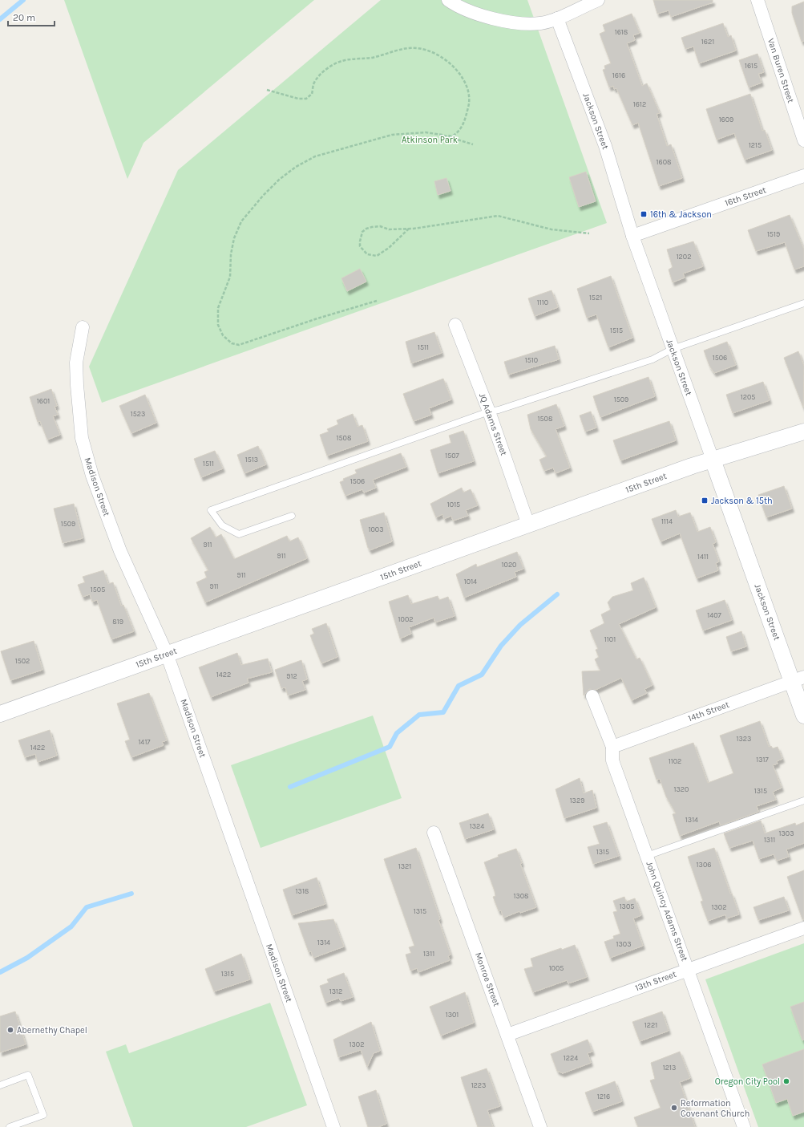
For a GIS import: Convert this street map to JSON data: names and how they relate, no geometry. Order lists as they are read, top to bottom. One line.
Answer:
{"streets":{"street":["Van Buren Street","Jackson Street","16th Street","JQ Adams Street","15th Street","Madison Street","14th Street","John Quincy Adams Street","Monroe Street","13th Street"]},"crossings":[["Jackson Street","16th Street"],["Jackson Street","15th Street"],["Jackson Street","14th Street"],["JQ Adams Street","15th Street"],["15th Street","Madison Street"],["14th Street","John Quincy Adams Street"],["John Quincy Adams Street","13th Street"],["Monroe Street","13th Street"]],"parks":["Atkinson Park"],"places":{"transit":["16th & Jackson","Jackson & 15th"],"other":["Abernethy Chapel","Oregon City Pool","Reformation Covenant Church"]},"house_numbers":["1618","1621","1615","1616","1612","1609","1215","1608","1519","1202","1521","1110","1515","1511","1506","1510","1205","1509","1601","1523","1508","1508","1507","1513","1511","1506","1015","1114","1509","1003","911","911","1411","1020","911","1014","911","1505","1407","1002","819","1101","1502","1422","912","1323","1417","1422","1317","1102","1320","1315","1329","1314","1324","1303","1311","1315","1306","1321","1318","1308","1305","1302","1315","1314","1303","1311","1005","1315","1312","1301","1221","1302","1224","1213","1223","1216"],"scale_bar":"20 m"}
